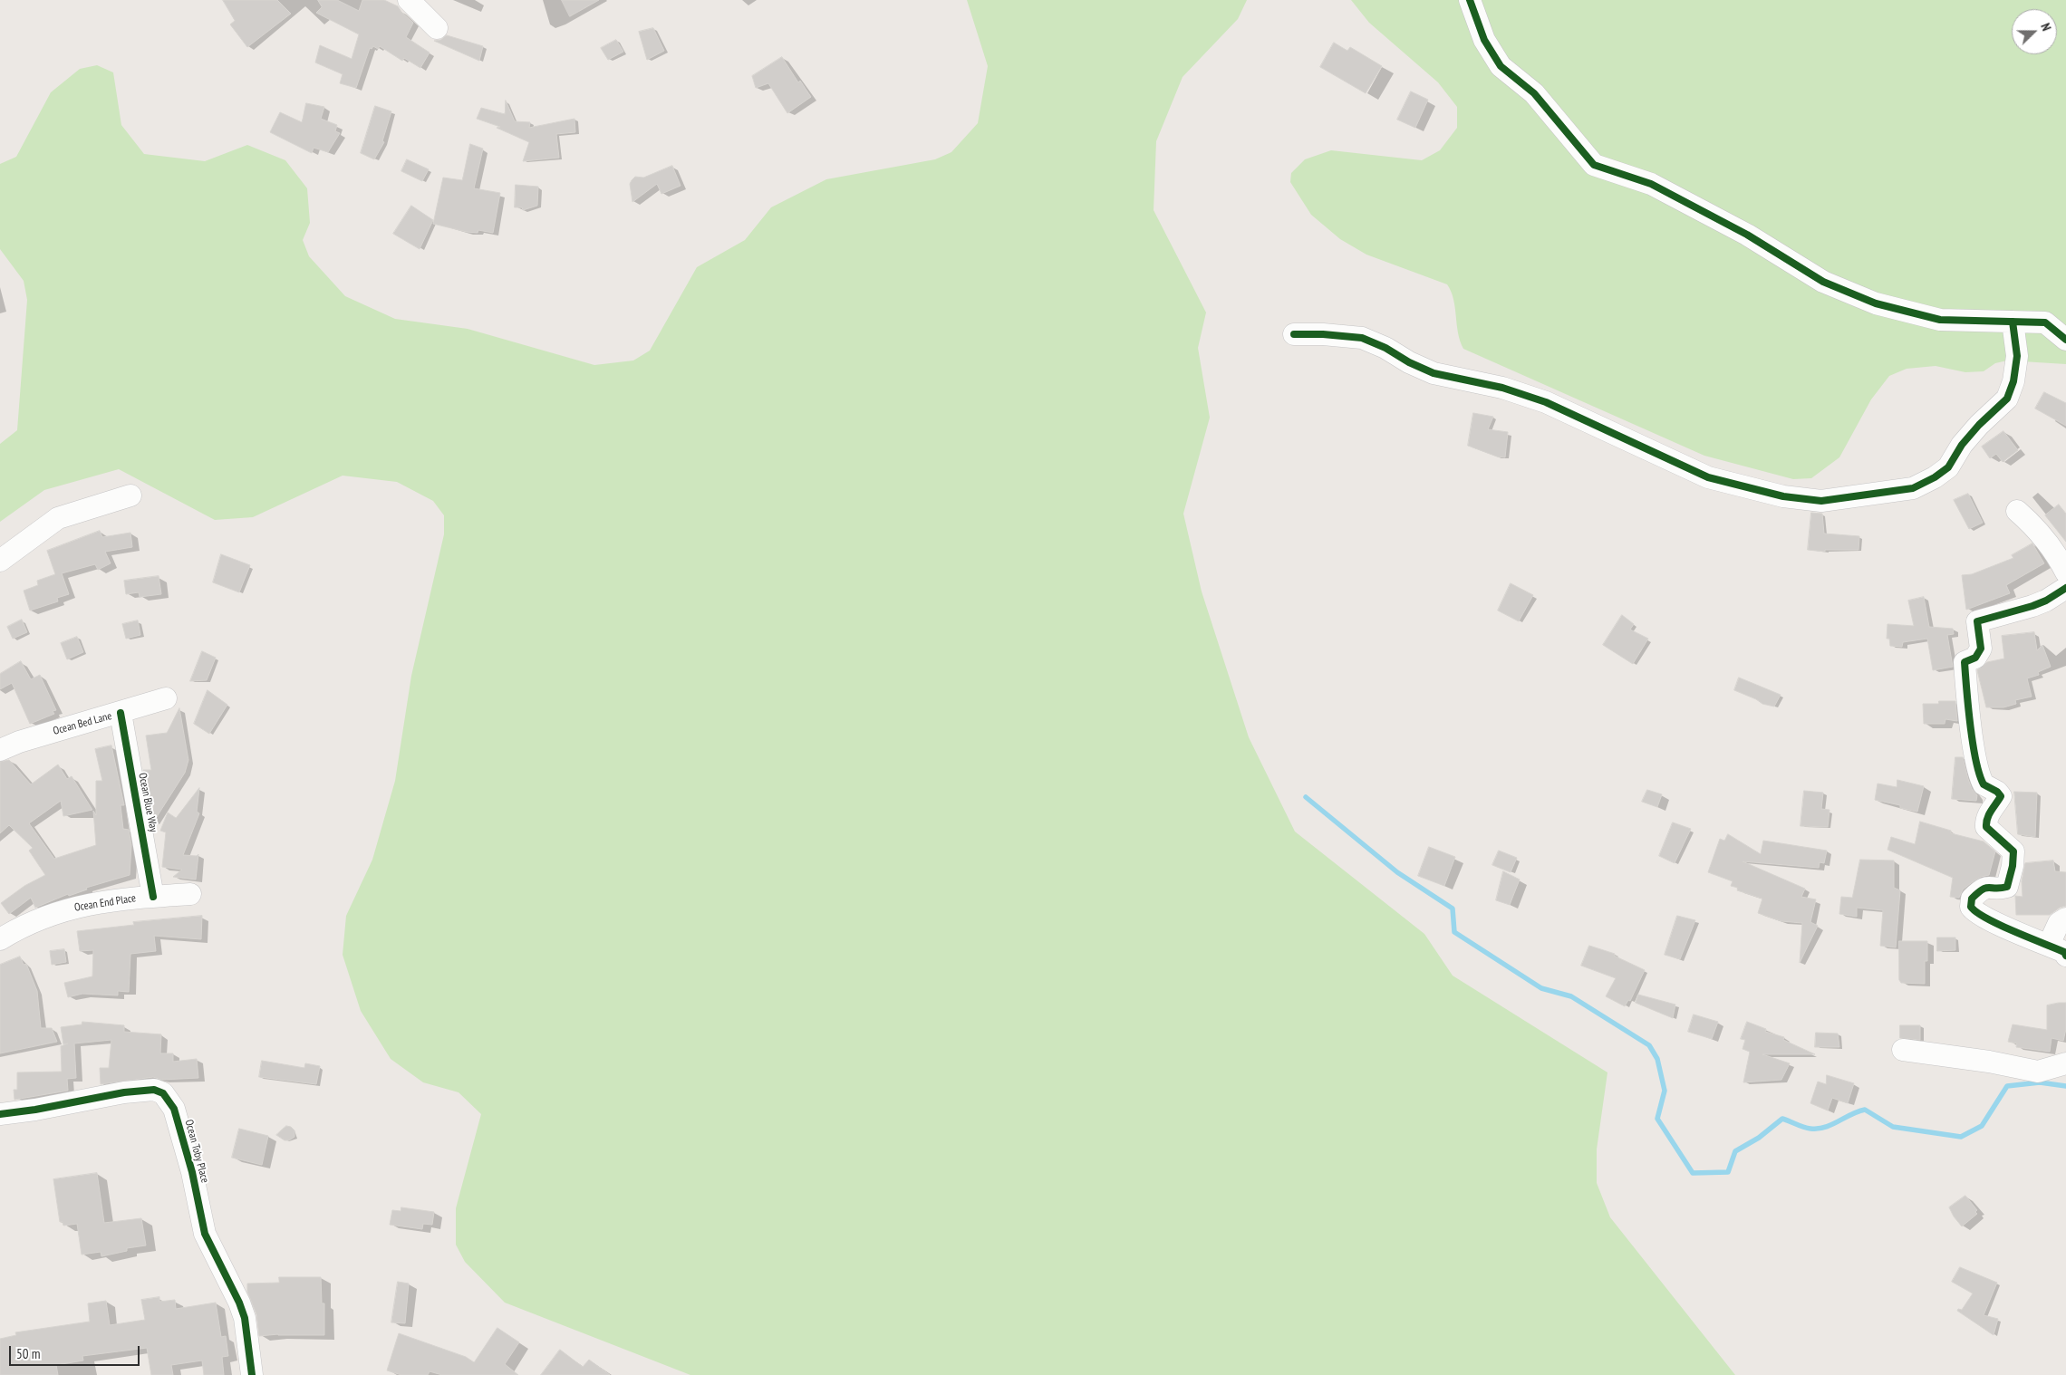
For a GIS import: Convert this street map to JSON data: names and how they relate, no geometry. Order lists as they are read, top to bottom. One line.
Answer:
{"streets":{"street":["Ocean Bed Lane","Ocean Blue Way","Ocean End Place","Ocean Toby Place"]},"crossings":[["Ocean Bed Lane","Ocean Blue Way"],["Ocean Blue Way","Ocean End Place"]],"scale_bar":"50 m","north":"right"}
